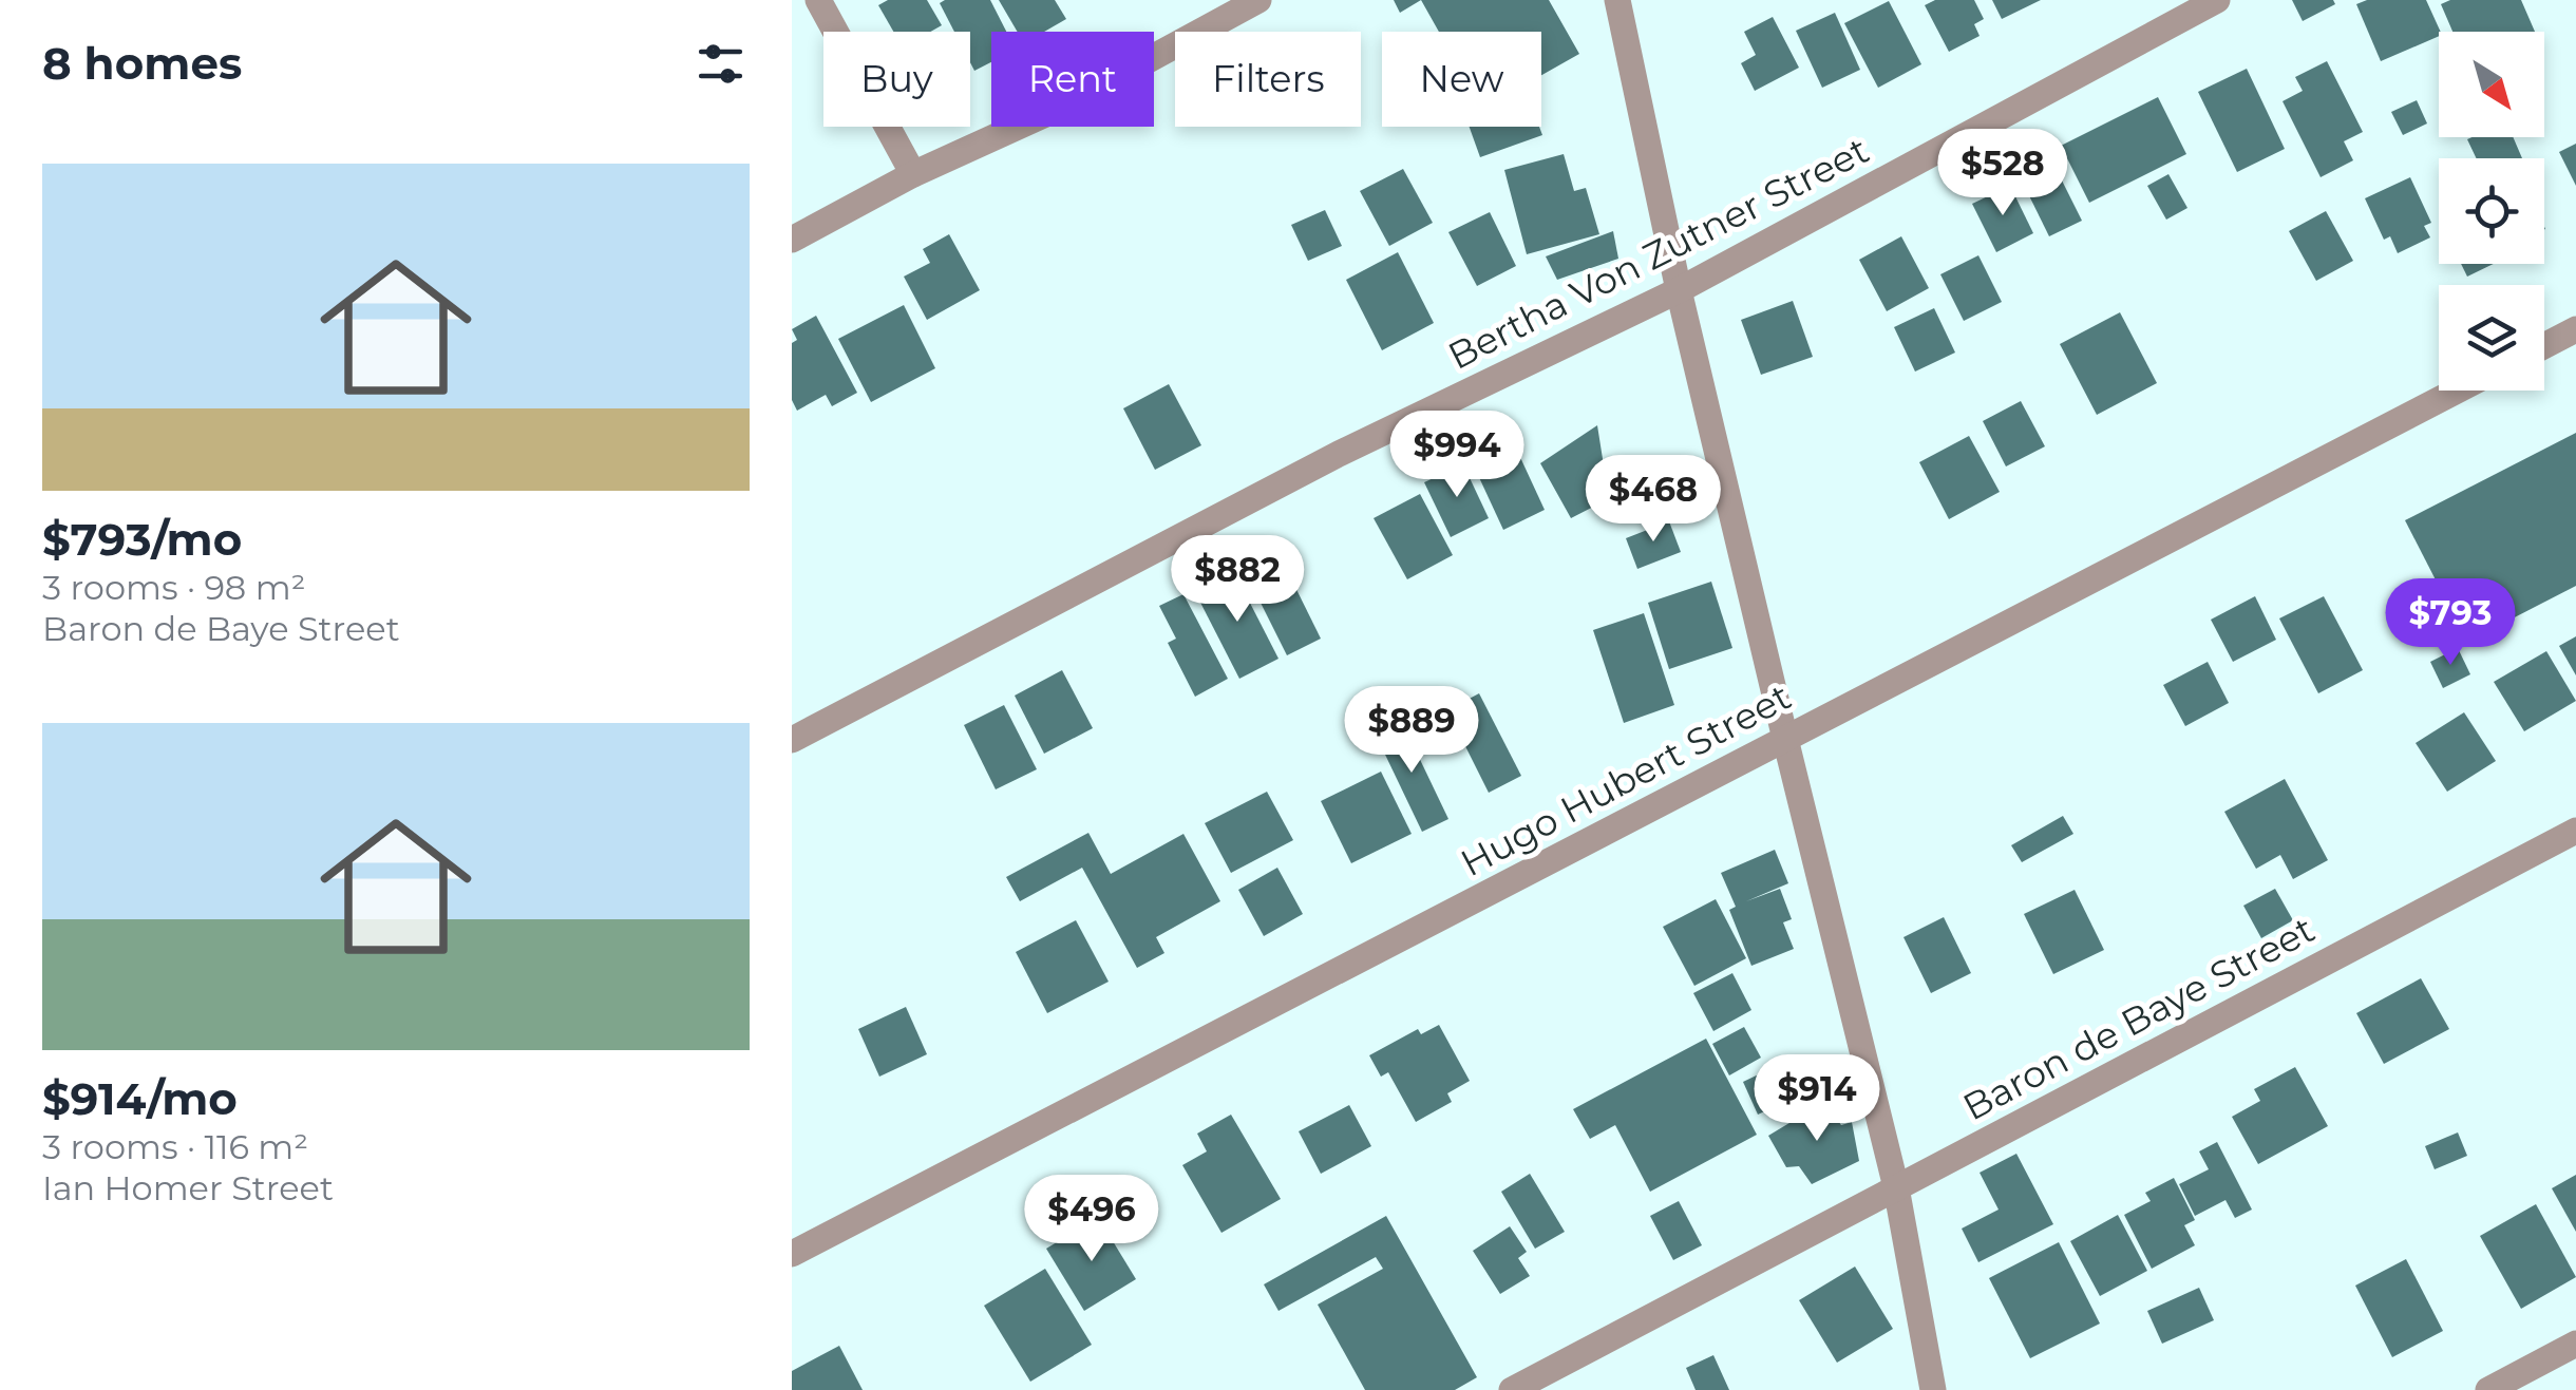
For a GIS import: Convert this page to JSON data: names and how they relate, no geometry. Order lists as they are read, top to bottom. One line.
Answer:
{"streets":{"street":["Bertha Von Zutner Street","Hugo Hubert Street","Baron de Baye Street"]},"north":"bottom right","page":{"heading":"8 homes","chip":["Buy","Rent","Filters","New"],"list":[{"name":"$793/mo","note":"3 rooms · 98 m² · Baron de Baye Street"},{"name":"$914/mo","note":"3 rooms · 116 m² · Ian Homer Street"}],"price":["$528","$994","$468","$882","$793","$889","$914","$496"]}}
